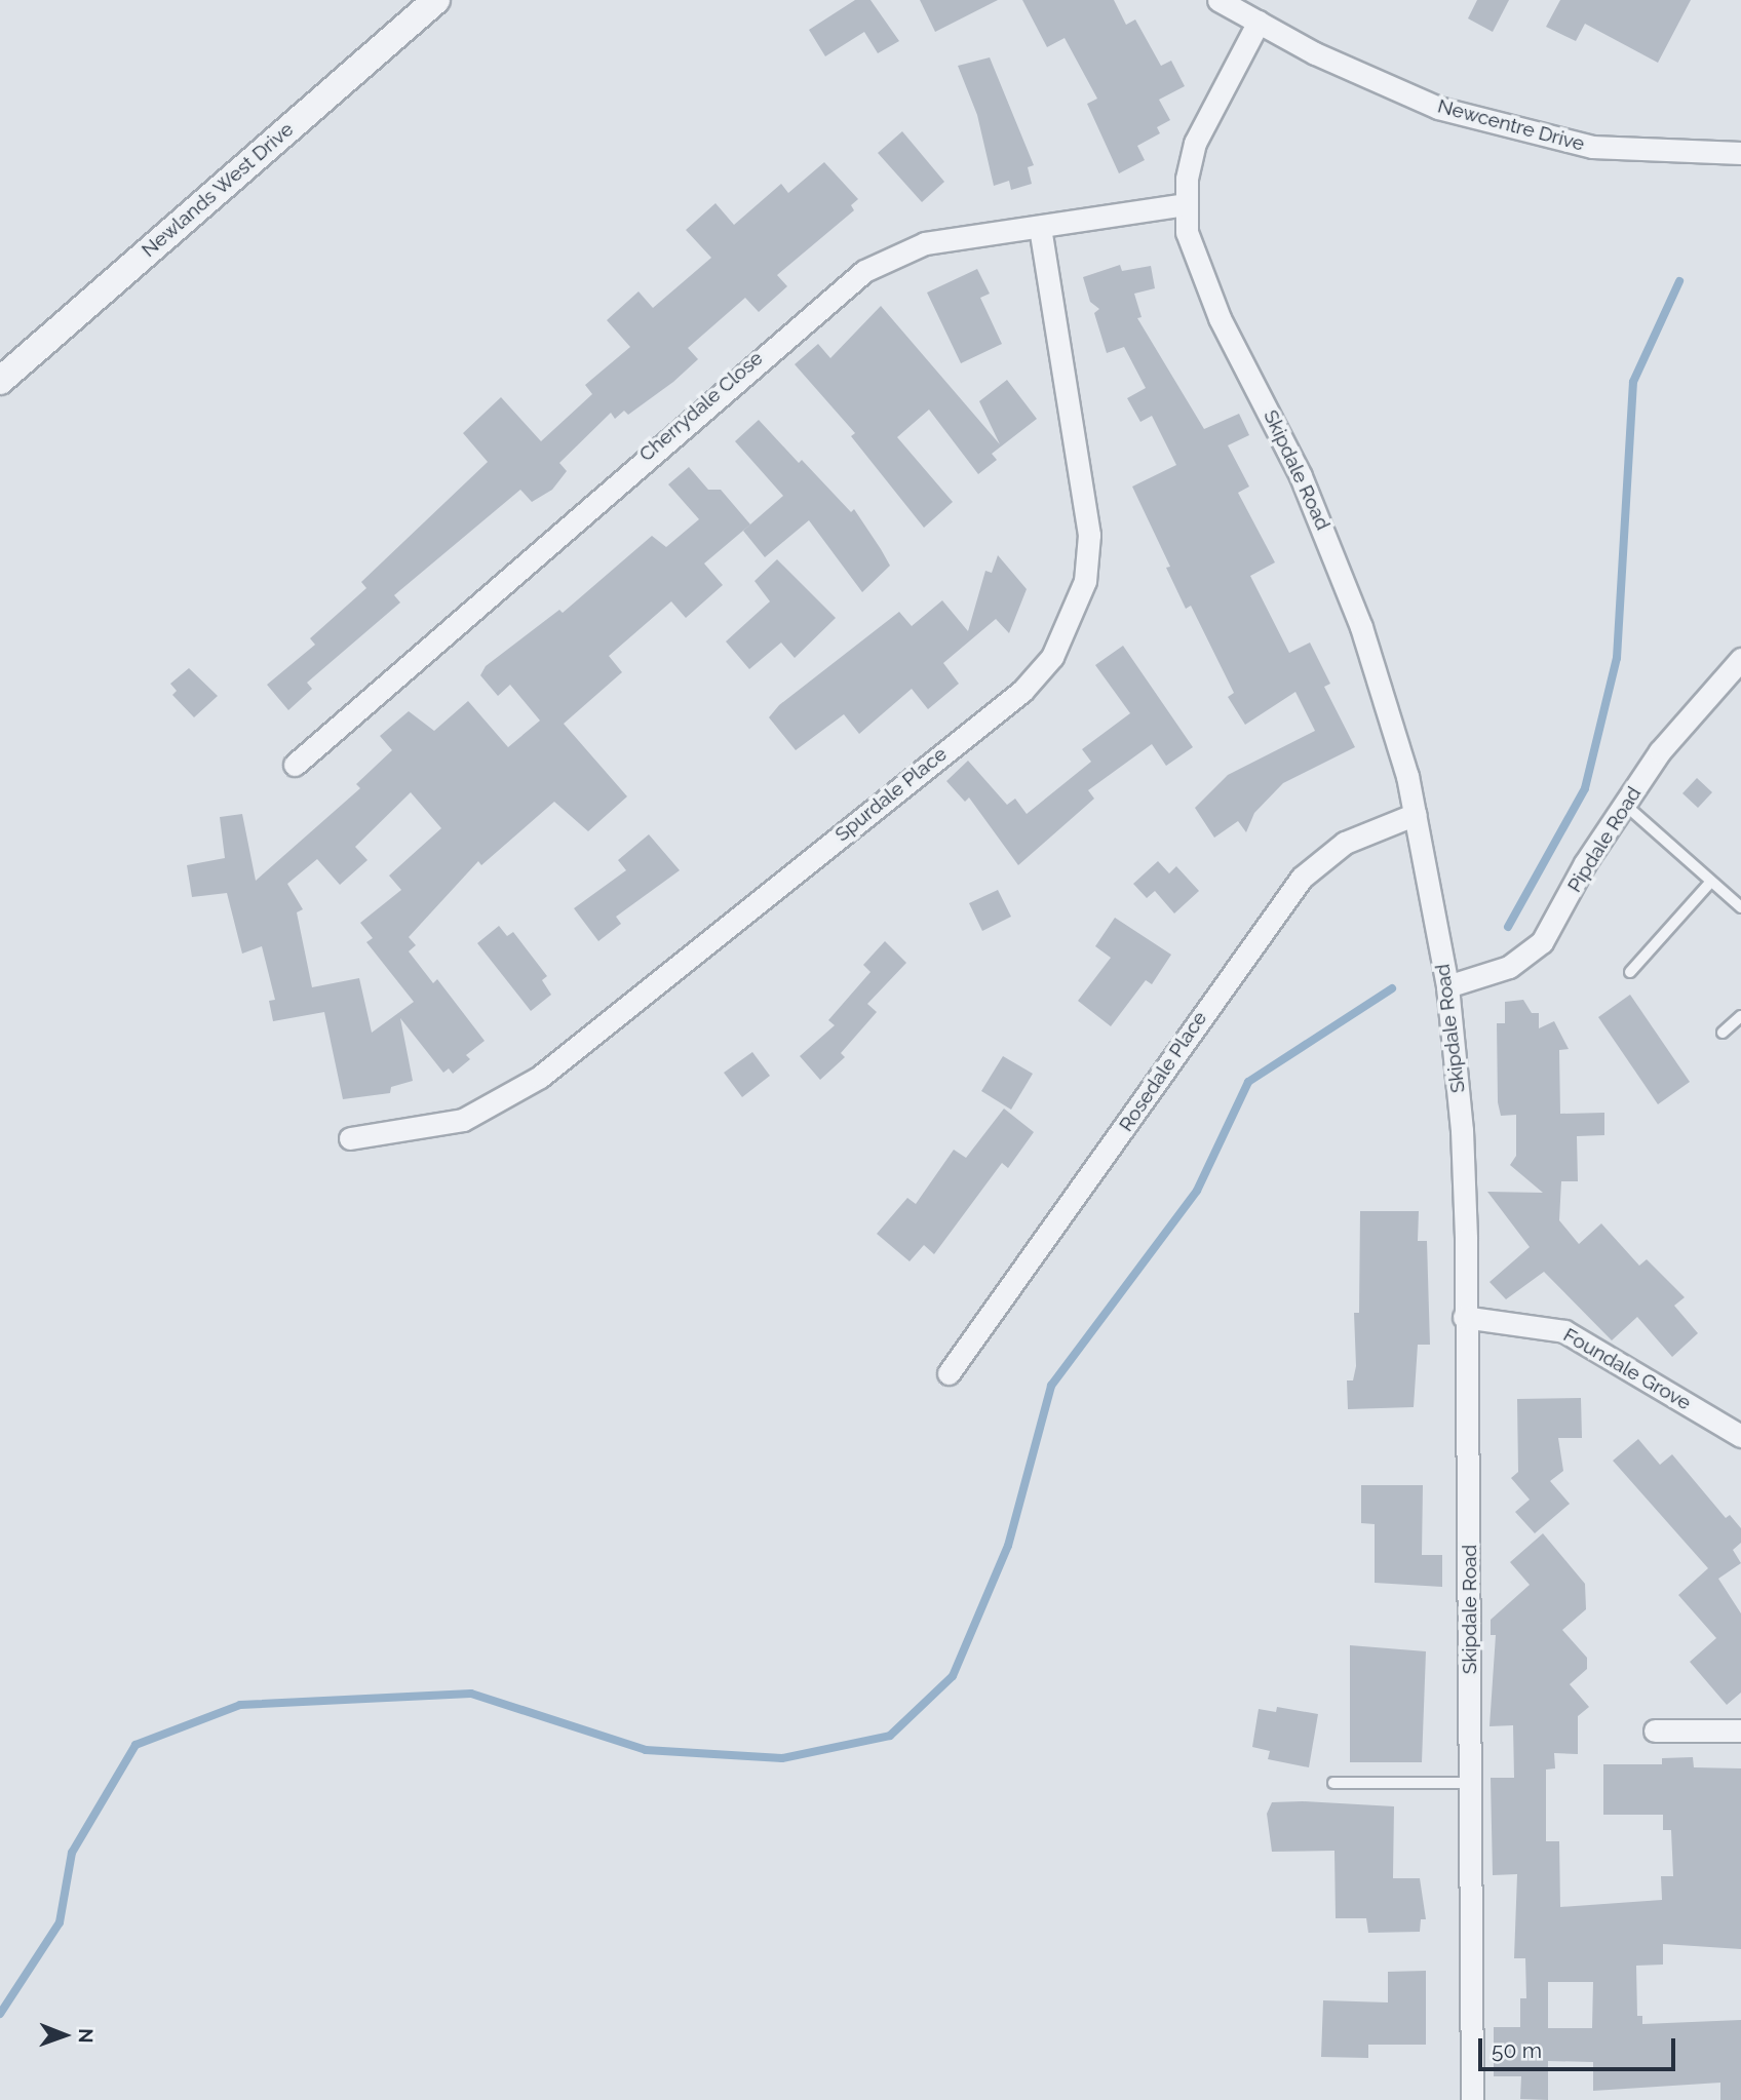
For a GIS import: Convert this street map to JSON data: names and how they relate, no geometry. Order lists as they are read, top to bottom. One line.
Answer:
{"streets":{"street":["Newcentre Drive","Newlands West Drive","Cherrydale Close","Skipdale Road","Spurdale Place","Pipdale Road","Rosedale Place","Foundale Grove"]},"crossings":[["Newcentre Drive","Skipdale Road"],["Cherrydale Close","Skipdale Road"],["Cherrydale Close","Spurdale Place"],["Skipdale Road","Pipdale Road"],["Skipdale Road","Rosedale Place"],["Skipdale Road","Foundale Grove"]],"scale_bar":"50 m","north":"right"}
